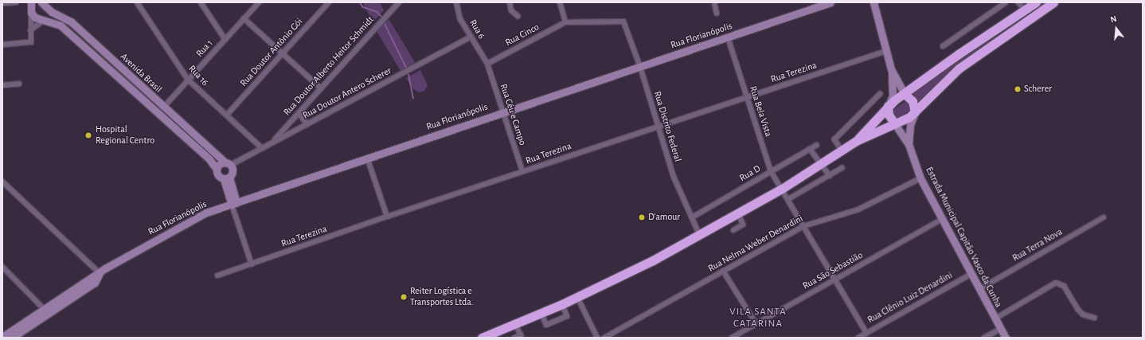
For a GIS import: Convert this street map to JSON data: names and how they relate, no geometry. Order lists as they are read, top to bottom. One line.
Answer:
{"streets":{"street":["Rua 6","Rua Cinco","Rua Florianópolis","Rua 1","Rua Doutor Antônio Gói","Rua Doutor Alberto Heitor Schmidt","Rua Terezina","Avenida Brasil","Rua 16","Rua Doutor Antero Scherer","Rua Bela Vista","Rua Céu e Campo","Rua Distrito Federal","Rua D","Estrada Municipal Capitão Vasco da Cunha","Rua Nelma Weber Denardini","Rua Terra Nova","Rua São Sebastião","Rua Clênio Luiz Denardini"]},"crossings":[["Rua 6","Rua Cinco"],["Rua 6","Rua Doutor Antero Scherer"],["Rua 6","Rua Céu e Campo"],["Rua Cinco","Rua Céu e Campo"],["Rua Cinco","Rua Distrito Federal"],["Rua Florianópolis","Avenida Brasil"],["Rua Florianópolis","Rua Bela Vista"],["Rua Florianópolis","Rua Céu e Campo"],["Rua Florianópolis","Rua Distrito Federal"],["Rua 1","Avenida Brasil"],["Rua 1","Rua 16"],["Rua Doutor Antônio Gói","Rua 16"],["Rua Doutor Alberto Heitor Schmidt","Rua Doutor Antero Scherer"],["Rua Terezina","Rua Bela Vista"],["Rua Terezina","Rua Céu e Campo"],["Rua Terezina","Rua Distrito Federal"],["Avenida Brasil","Rua Doutor Antero Scherer"],["Rua 16","Rua Doutor Antero Scherer"],["Rua Bela Vista","Rua D"],["Rua Bela Vista","Rua Nelma Weber Denardini"],["Rua Bela Vista","Rua São Sebastião"],["Rua Bela Vista","Rua Clênio Luiz Denardini"],["Rua Distrito Federal","Rua D"],["Estrada Municipal Capitão Vasco da Cunha","Rua Nelma Weber Denardini"],["Estrada Municipal Capitão Vasco da Cunha","Rua Terra Nova"],["Estrada Municipal Capitão Vasco da Cunha","Rua São Sebastião"],["Estrada Municipal Capitão Vasco da Cunha","Rua Clênio Luiz Denardini"]],"districts":["VILA SANTA CATARINA"],"places":["Scherer","Hospital Regional Centro","D'amour","Reiter Logística e Transportes Ltda."],"north":"top"}
